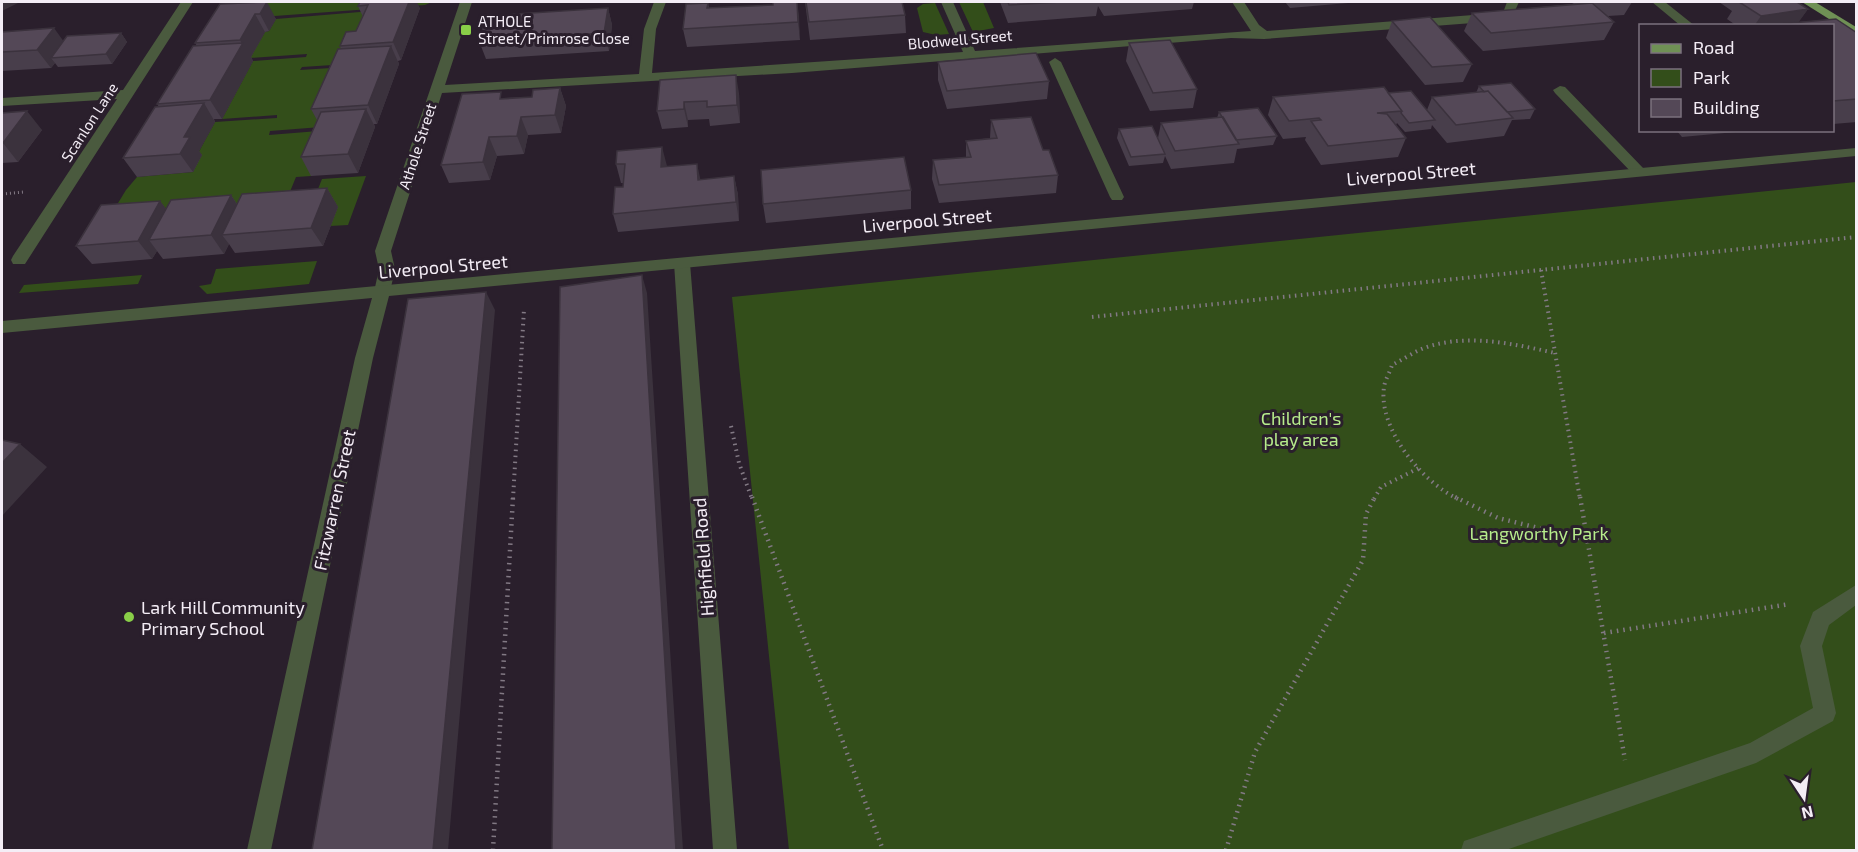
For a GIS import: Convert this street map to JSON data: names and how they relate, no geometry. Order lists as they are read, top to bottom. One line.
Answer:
{"streets":{"street":["Blodwell Street","Scanlon Lane","Athole Street","Liverpool Street","Fitzwarren Street","Highfield Road"]},"crossings":[["Blodwell Street","Athole Street"],["Athole Street","Liverpool Street"],["Athole Street","Fitzwarren Street"],["Liverpool Street","Fitzwarren Street"],["Liverpool Street","Highfield Road"]],"parks":["Children's play area","Langworthy Park"],"places":{"transit":["ATHOLE Street/Primrose Close"],"other":["Lark Hill Community Primary School"]},"legend":["Road","Park","Building"],"north":"bottom"}
